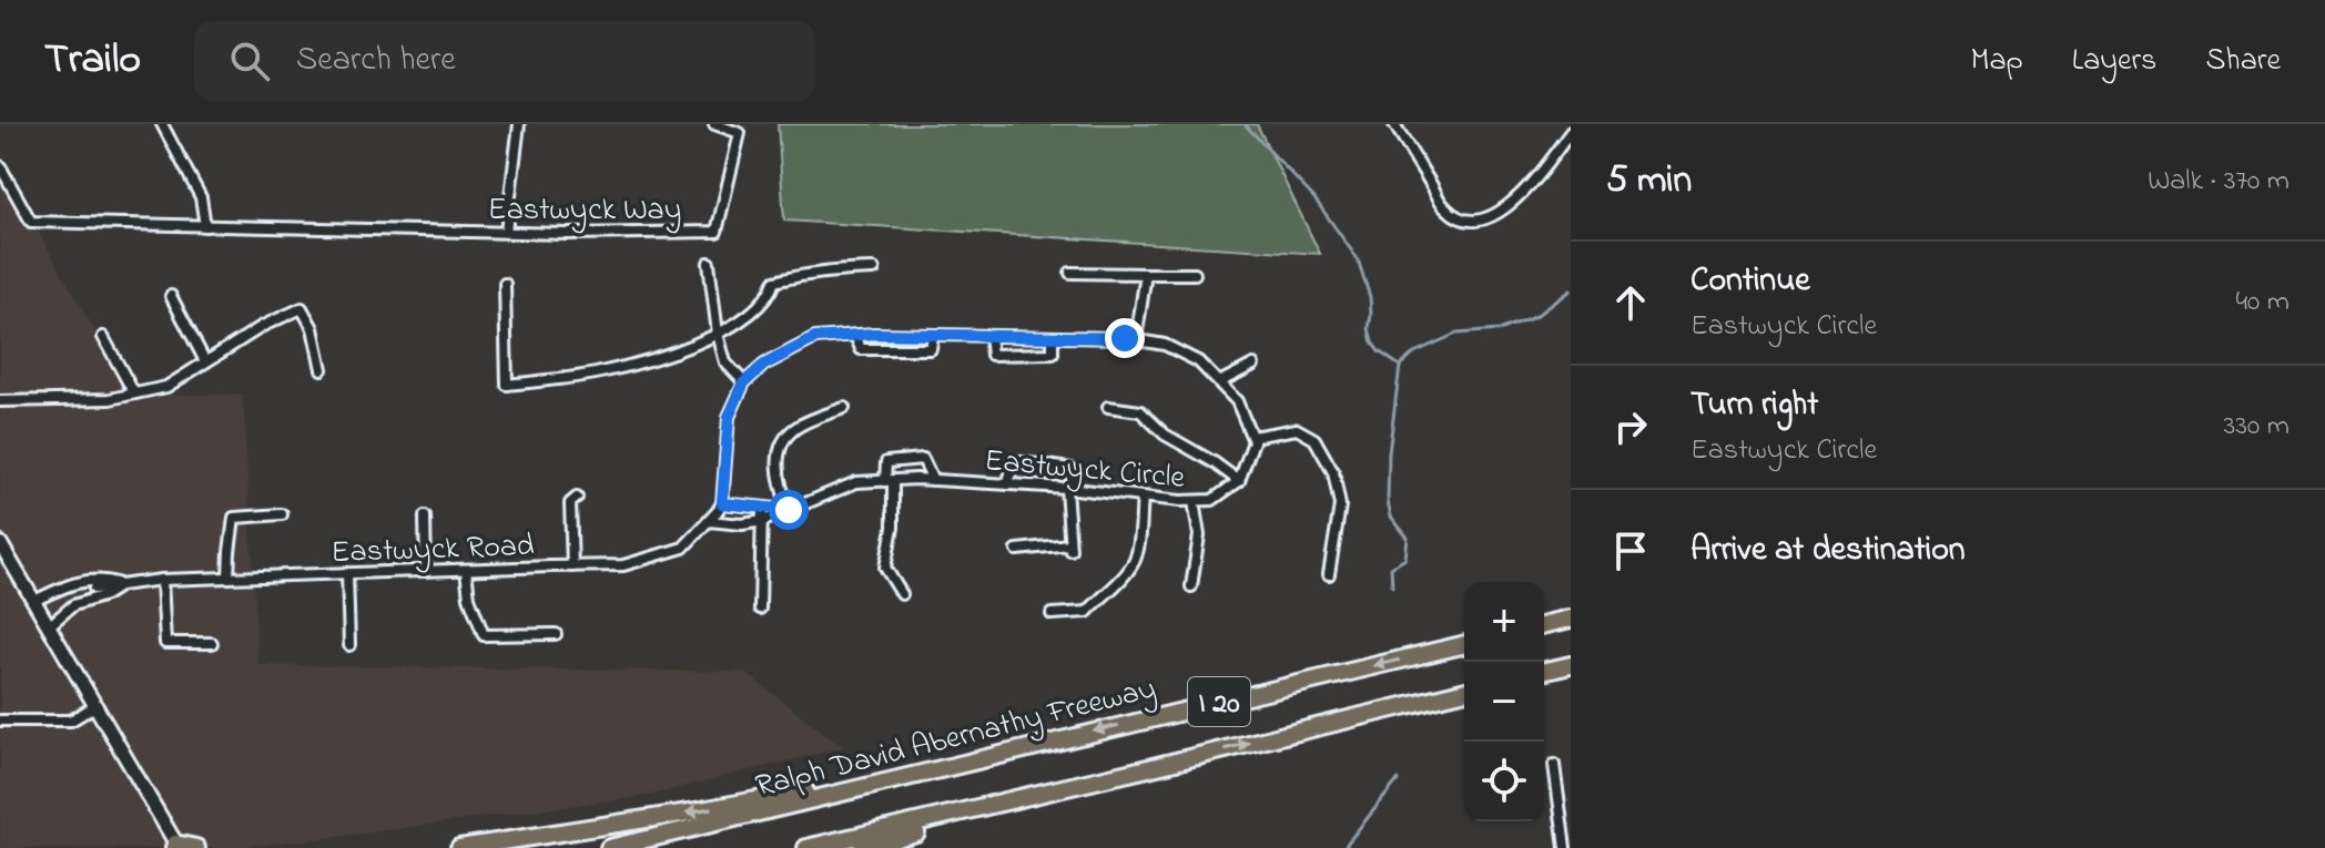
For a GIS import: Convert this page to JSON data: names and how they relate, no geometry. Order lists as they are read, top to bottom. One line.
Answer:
{"streets":{"highway":["I 20","Ralph David Abernathy Freeway"],"street":["Eastwyck Way","Eastwyck Circle","Eastwyck Road"]},"crossings":[["Eastwyck Circle","Eastwyck Road"]],"page":{"header":"Trailo","search":"Search here","nav":["Map","Layers","Share"],"heading":["5 min","Walk · 370 m"],"list":[["Continue","Eastwyck Circle","40 m"],["Turn right","Eastwyck Circle","330 m"],"Arrive at destination"],"map_buttons":["+","−"]}}
